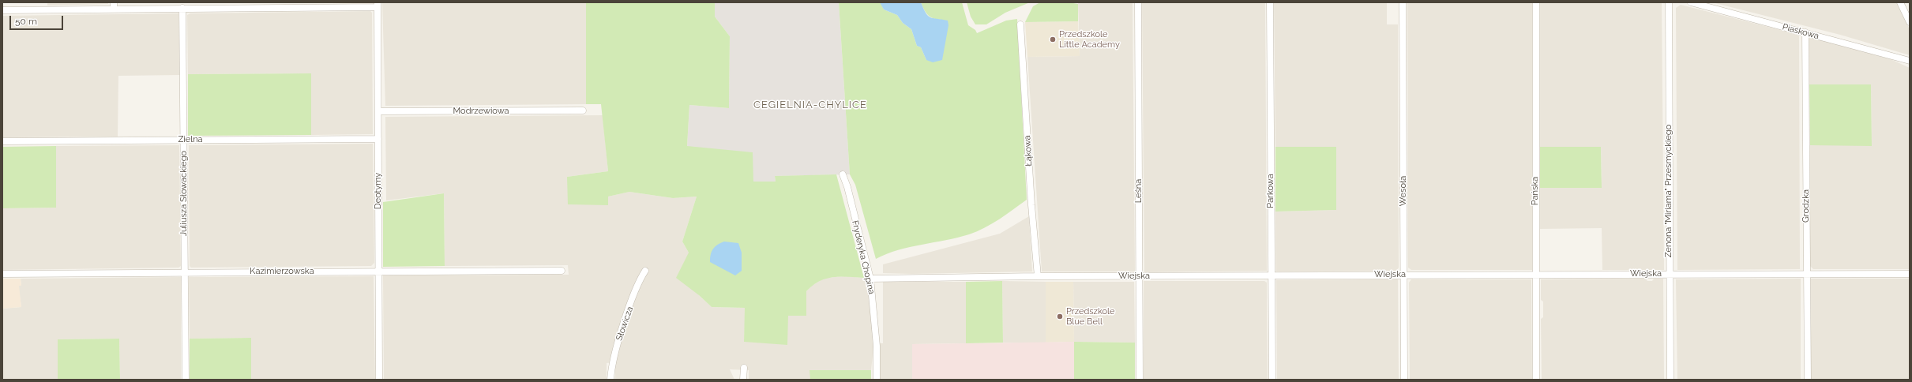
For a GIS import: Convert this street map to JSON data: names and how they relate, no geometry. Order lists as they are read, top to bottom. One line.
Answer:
{"streets":{"street":["Piaskowa","Modrzewiowa","Zielna","Łąkowa","Deotymy","Leśna","Parkowa","Wesoła","Pańska","Zenona \"Miriama\" Przesmyckiego","Juliusza Słowackiego","Grodzka","Fryderyka Chopina","Kazimierzowska","Wiejska","Słowicza"]},"crossings":[["Piaskowa","Grodzka"],["Modrzewiowa","Deotymy"],["Zielna","Deotymy"],["Zielna","Juliusza Słowackiego"],["Łąkowa","Wiejska"],["Deotymy","Kazimierzowska"],["Leśna","Wiejska"],["Parkowa","Wiejska"],["Wesoła","Wiejska"],["Pańska","Wiejska"],["Zenona \"Miriama\" Przesmyckiego","Wiejska"],["Juliusza Słowackiego","Kazimierzowska"],["Grodzka","Wiejska"],["Fryderyka Chopina","Wiejska"]],"districts":["CEGIELNIA-CHYLICE"],"places":["Przedszkole Little Academy","Przedszkole Blue Bell"],"scale_bar":"50 m"}
